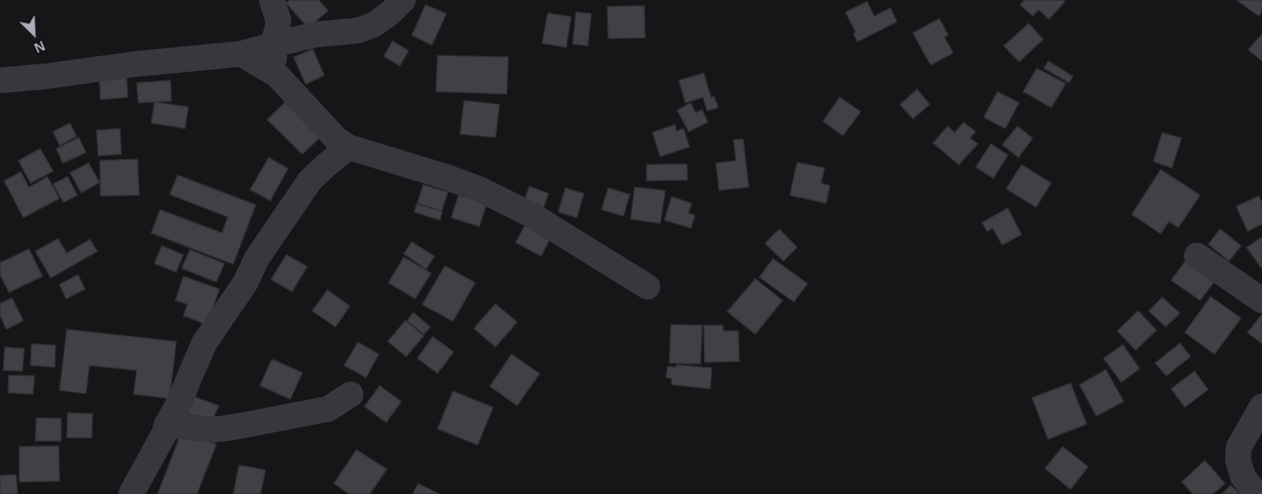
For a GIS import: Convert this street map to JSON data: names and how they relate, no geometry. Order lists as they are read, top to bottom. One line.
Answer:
{"north":"bottom right"}
